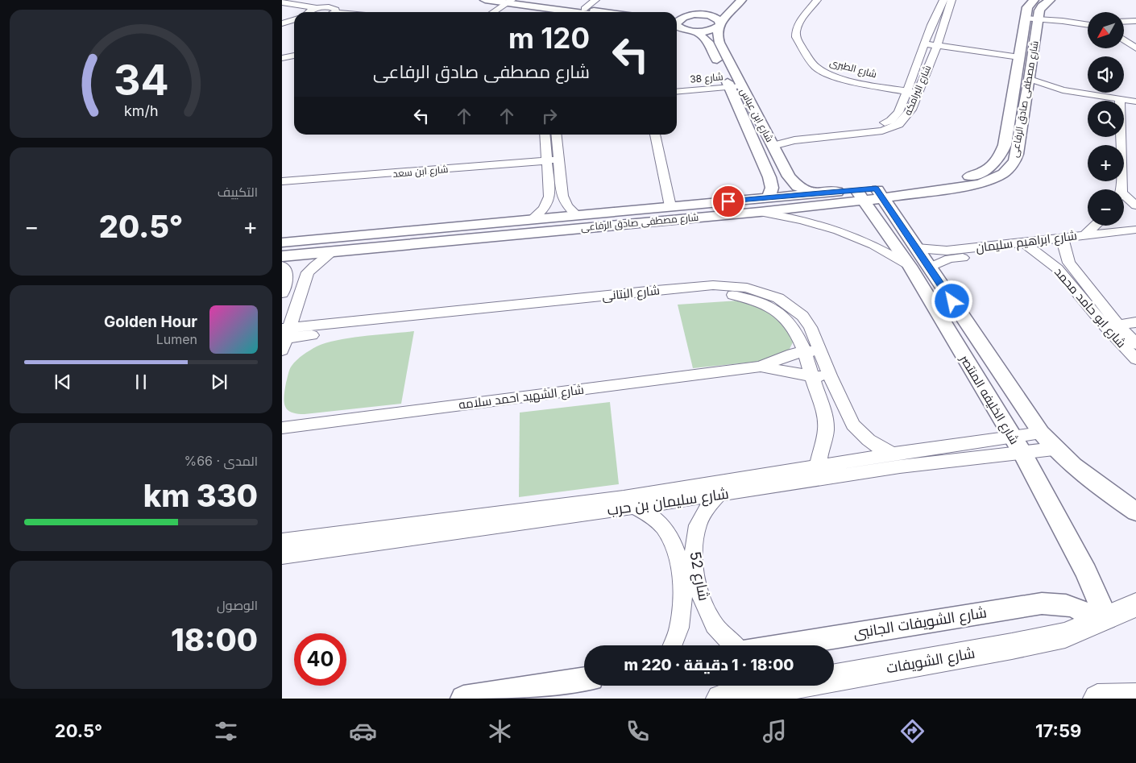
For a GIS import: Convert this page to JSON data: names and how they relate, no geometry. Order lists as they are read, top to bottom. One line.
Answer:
{"streets":{"main road":["شارع الشويفات"],"street":["شارع الطبرى","شارع 38","شارع البرامكه","شارع مصطفى صادق الرفاعى","شارع ابن عباس","شارع ابن سعد","شارع ابراهيم سليمان","شارع البتانى","شارع ابو حامد محمد","شارع الشهيد احمد سلامه","شارع الخليفه المنتصر","شارع سليمان بن حرب","شارع 52","شارع الشويفات الجانبى"]},"crossings":[["شارع الطبرى","شارع البرامكه"],["شارع 38","شارع ابن عباس"],["شارع البرامكه","شارع ابن عباس"],["شارع مصطفى صادق الرفاعى","شارع ابن عباس"],["شارع مصطفى صادق الرفاعى","شارع الخليفه المنتصر"],["شارع ابراهيم سليمان","شارع ابو حامد محمد"],["شارع ابراهيم سليمان","شارع الخليفه المنتصر"],["شارع البتانى","شارع الشهيد احمد سلامه"],["شارع البتانى","شارع سليمان بن حرب"],["شارع الخليفه المنتصر","شارع سليمان بن حرب"],["شارع الخليفه المنتصر","شارع الشويفات الجانبى"],["شارع الخليفه المنتصر","شارع الشويفات"],["شارع سليمان بن حرب","شارع 52"],["شارع الشويفات الجانبى","شارع الشويفات"]],"north":"bottom left","page":{"map_buttons":["+","−"],"turn":["120 m","شارع مصطفى صادق الرفاعى"],"tile":["التكييف",["المدى · 66%","330 km"],["الوصول","18:00"]],"heat":["−","20.5°","+"],"song":["Golden Hour","Lumen"],"limit":"40","trip":"18:00 · 1 دقيقة · 220 m","tabs":["17:59","20.5°"],"gauge":["34","km/h"]}}
